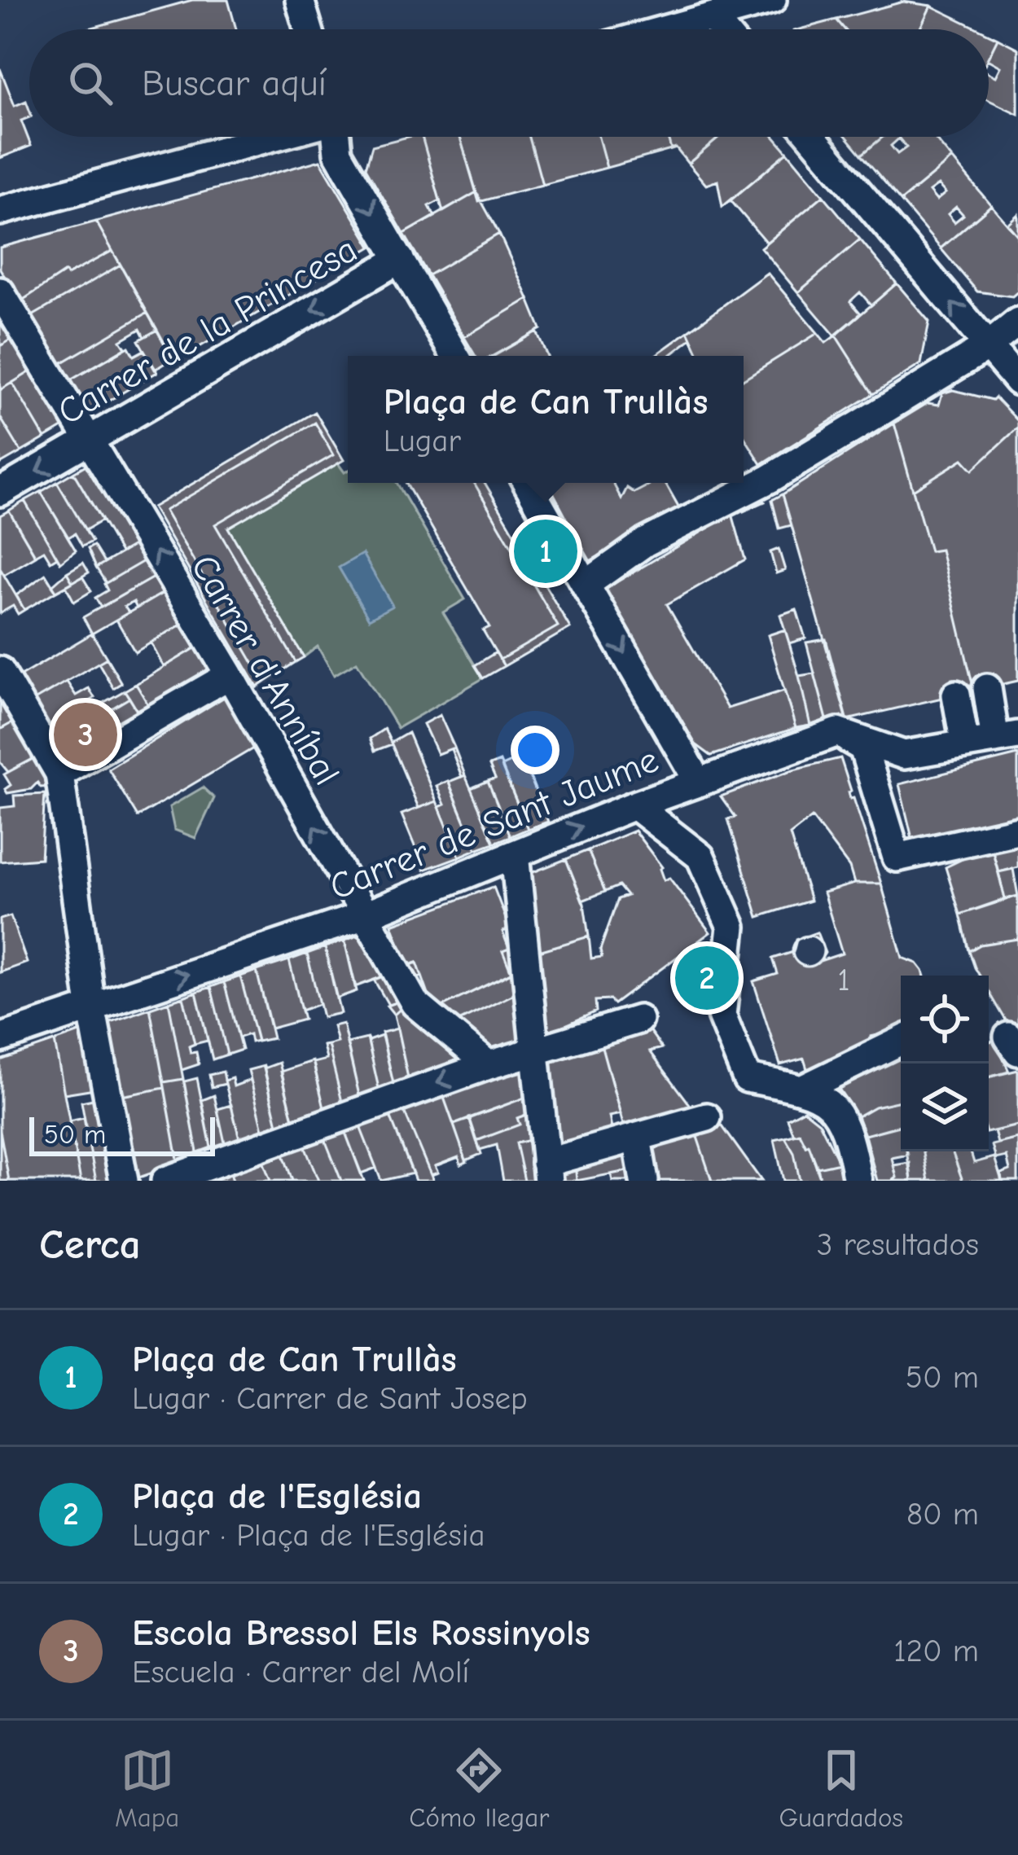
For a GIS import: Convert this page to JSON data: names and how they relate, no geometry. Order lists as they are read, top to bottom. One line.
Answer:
{"streets":{"street":["Carrer de la Princesa","Carrer d'Anníbal","Carrer de Sant Jaume"]},"crossings":[["Carrer de la Princesa","Carrer d'Anníbal"],["Carrer d'Anníbal","Carrer de Sant Jaume"]],"house_numbers":["1"],"scale_bar":"50 m","page":{"search":"Buscar aquí","popup":["Plaça de Can Trullàs","Lugar"],"pins":["1","3","2"],"scale":"50 m","heading":["Cerca","3 resultados"],"list":[{"mark":"1","name":"Plaça de Can Trullàs","note":"Lugar · Carrer de Sant Josep","value":"50 m"},{"mark":"2","name":"Plaça de l'Església","note":"Lugar · Plaça de l'Església","value":"80 m"},{"mark":"3","name":"Escola Bressol Els Rossinyols","note":"Escuela · Carrer del Molí","value":"120 m"}],"nav":["Mapa","Cómo llegar","Guardados"]}}
